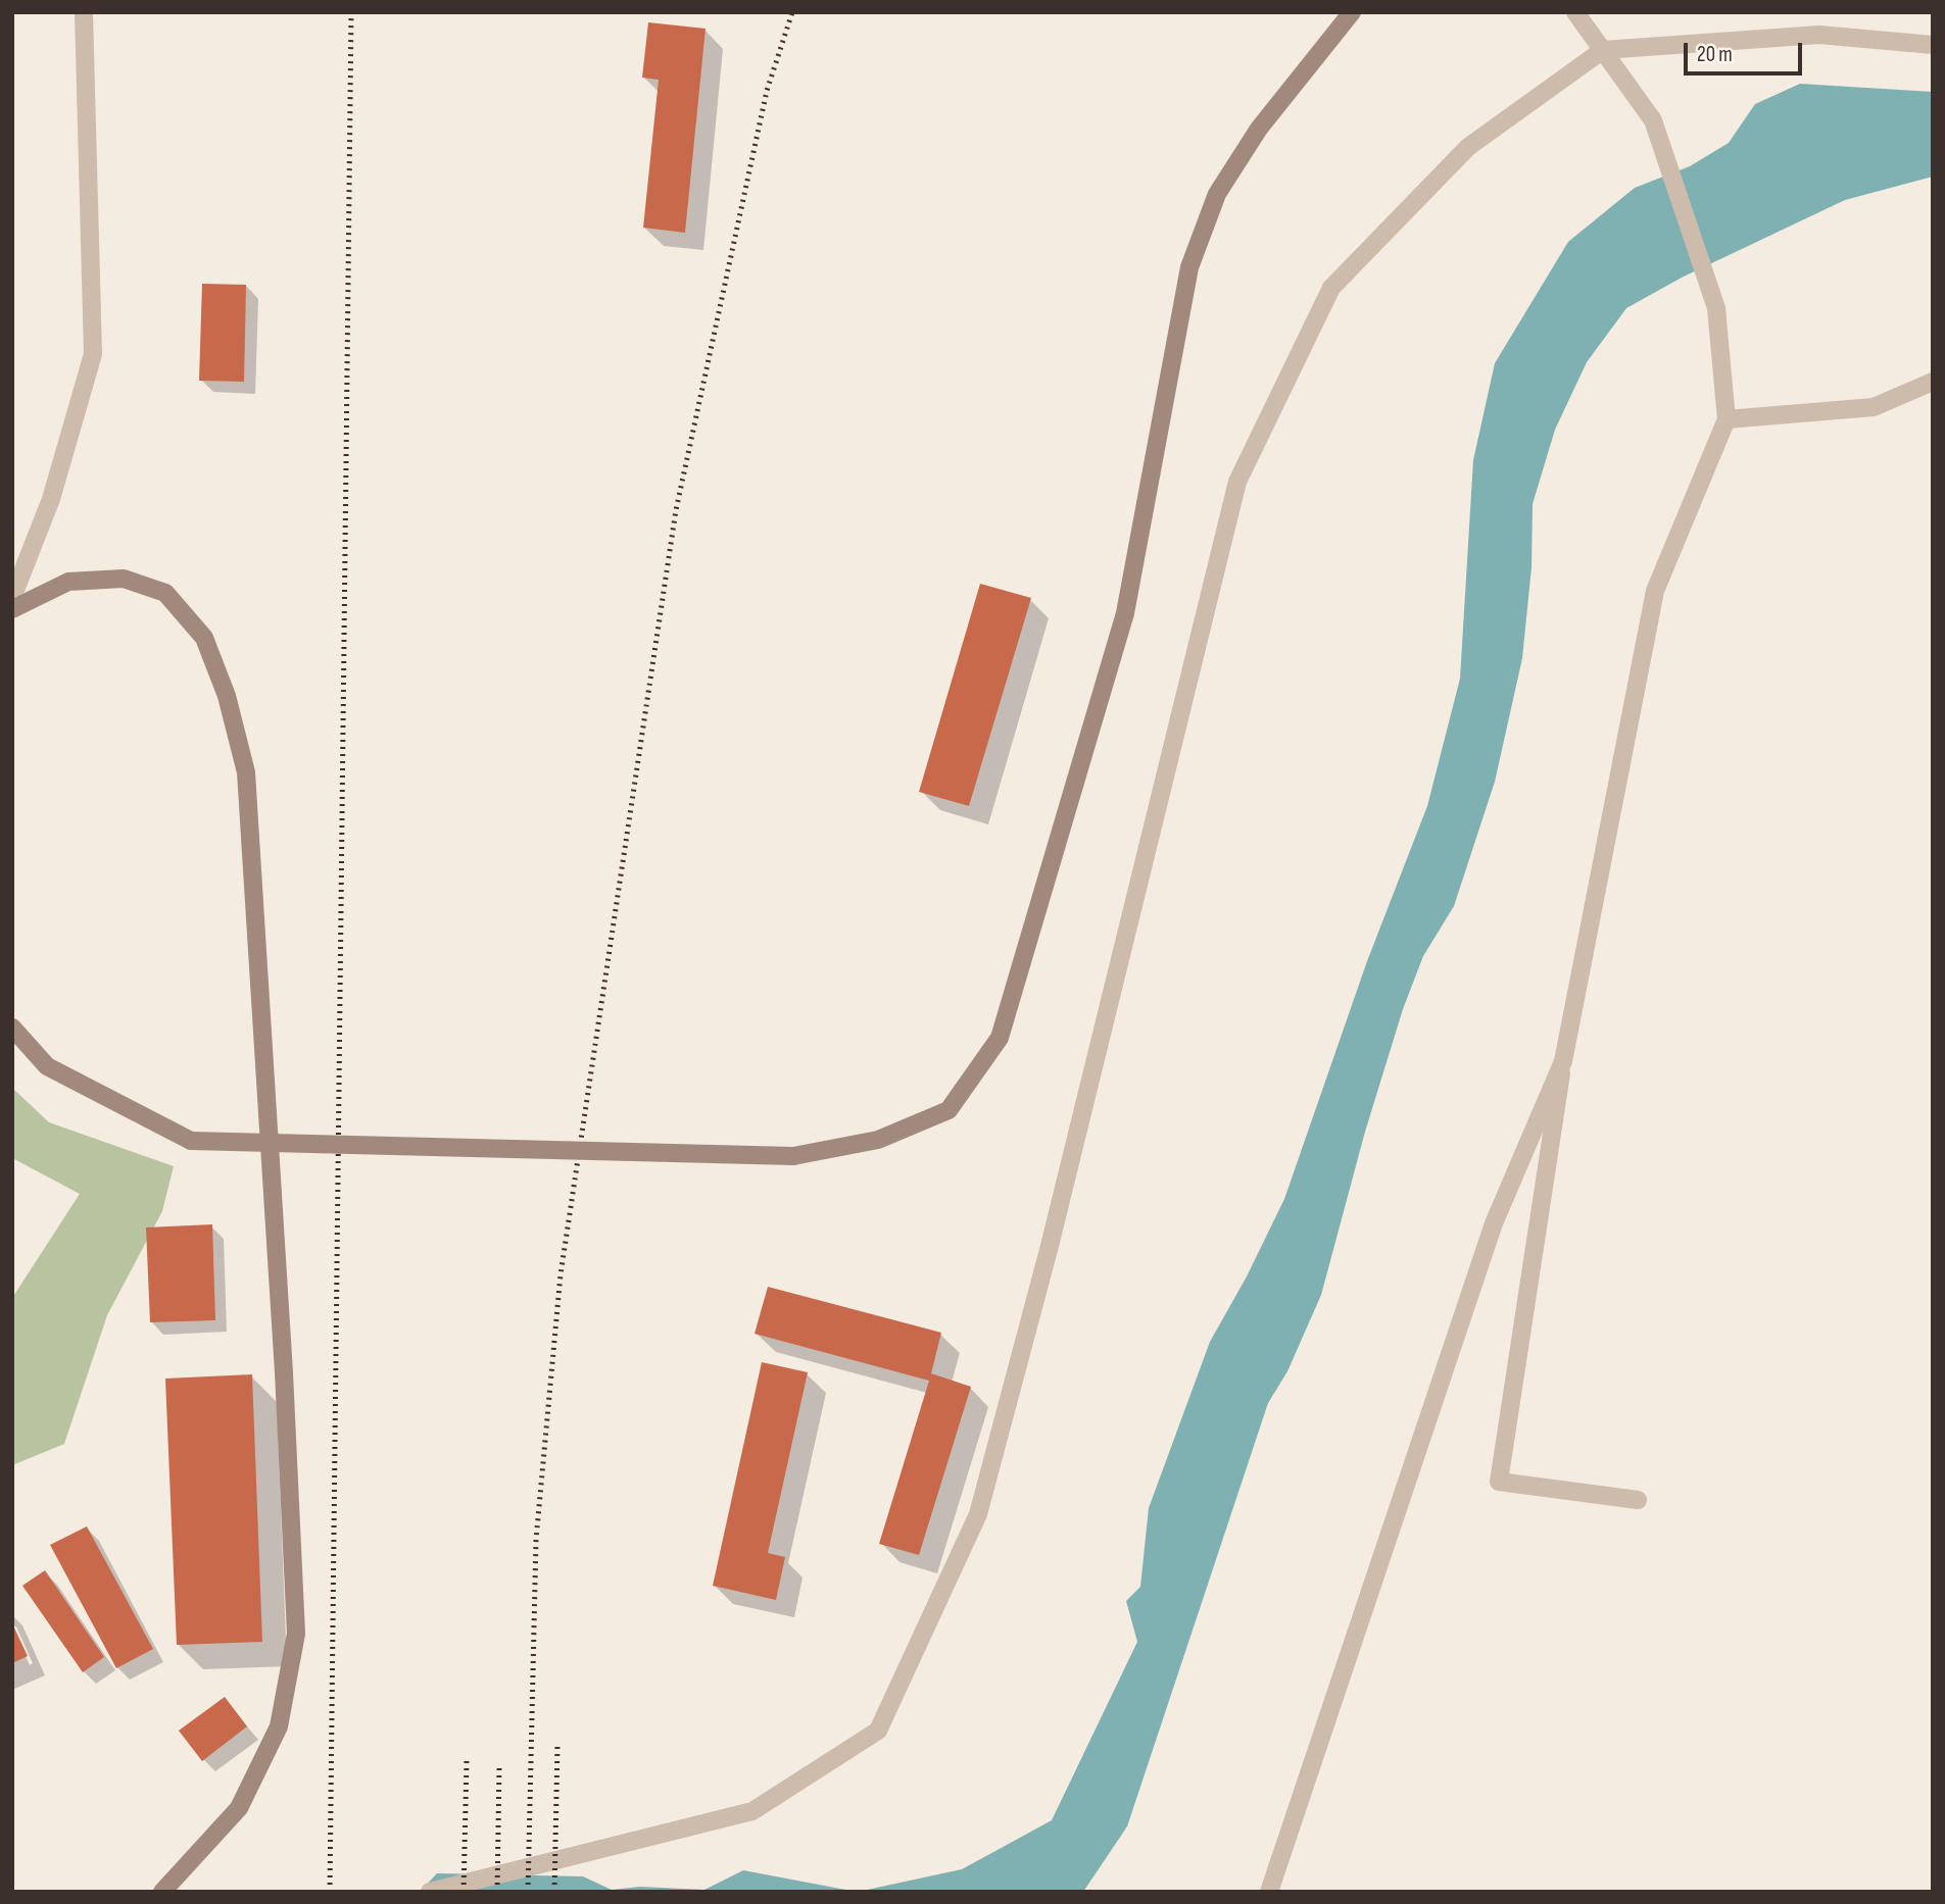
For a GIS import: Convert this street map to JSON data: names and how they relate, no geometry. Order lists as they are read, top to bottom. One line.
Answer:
{"scale_bar":"20 m"}
